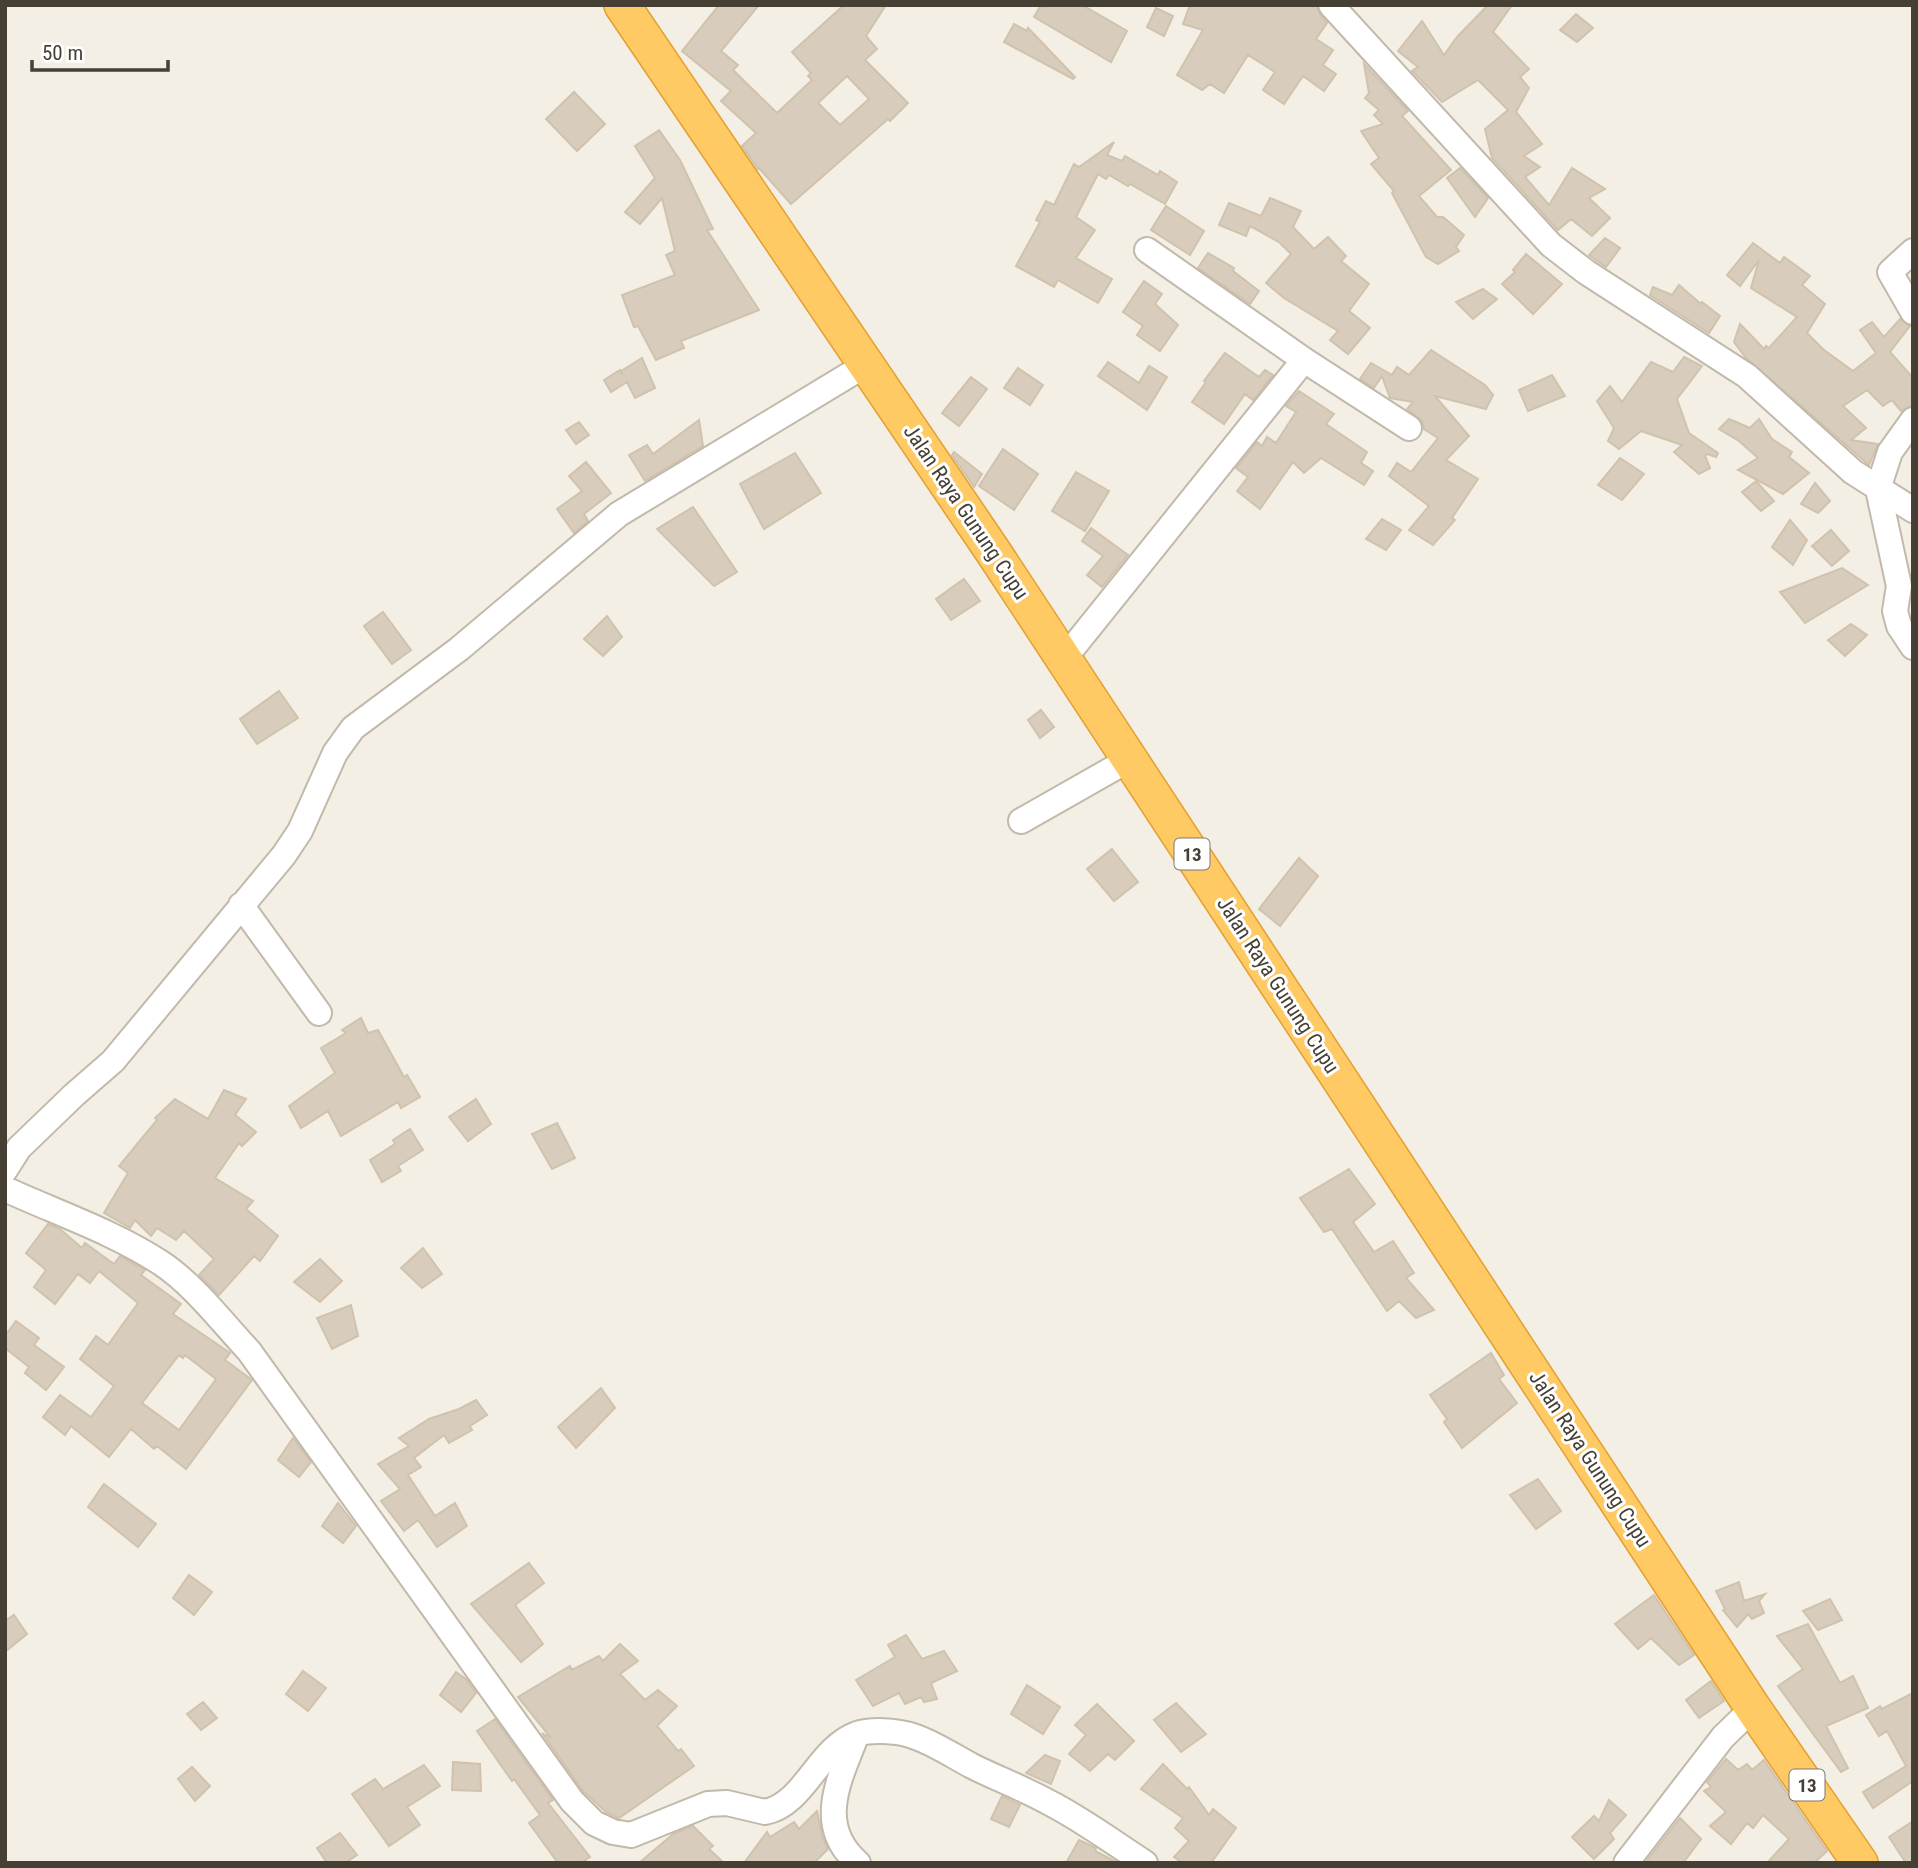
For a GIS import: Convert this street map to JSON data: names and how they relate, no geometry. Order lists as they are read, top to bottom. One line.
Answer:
{"streets":{"highway":["Jalan Raya Gunung Cupu","13"]},"scale_bar":"50 m"}
